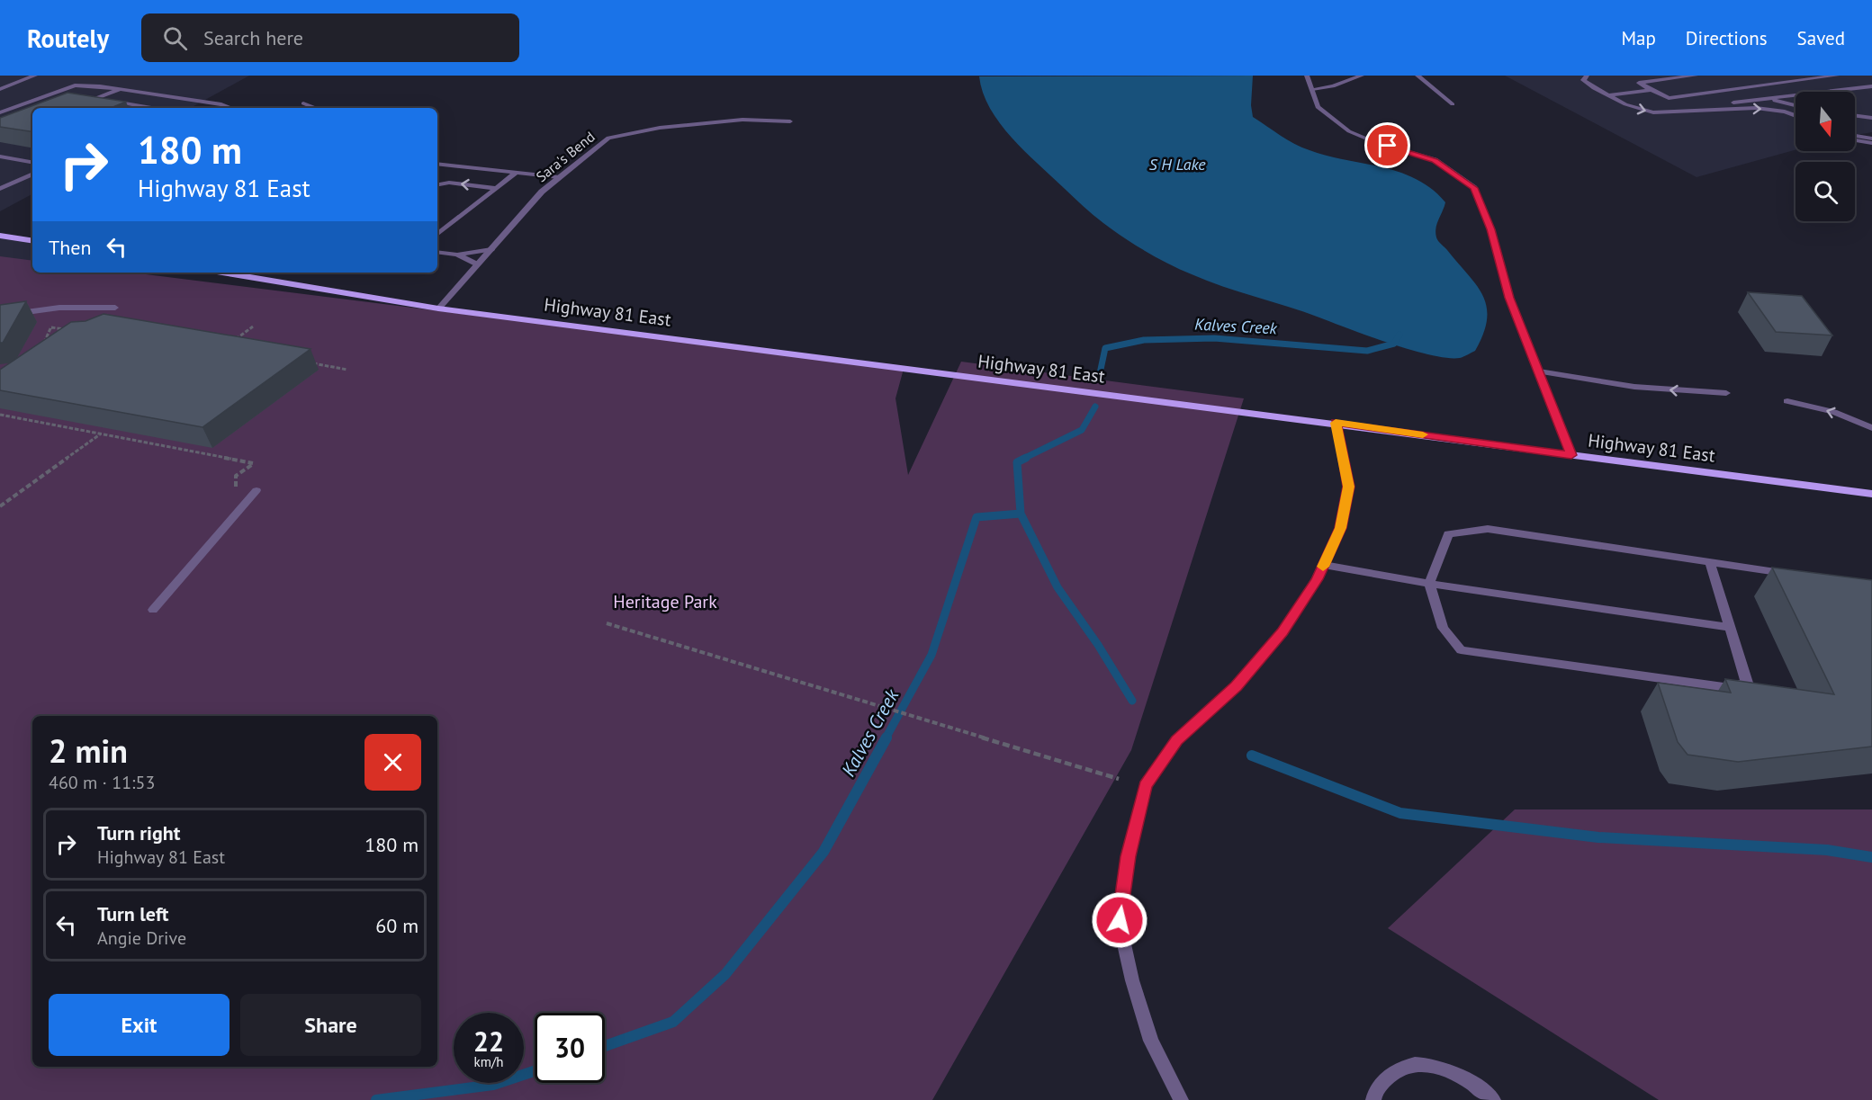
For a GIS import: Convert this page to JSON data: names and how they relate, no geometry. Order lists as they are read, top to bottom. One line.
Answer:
{"streets":{"main road":["Highway 81 East"],"street":["Sara's Bend"]},"crossings":[["Sara's Bend","Highway 81 East"]],"water":["S H Lake","Kalves Creek"],"parks":["Heritage Park"],"north":"bottom","page":{"header":"Routely","search":"Search here","nav":["Map","Directions","Saved"],"turn":["180 m","Highway 81 East"],"then":"Then","heading":["2 min","460 m · 11:53"],"list":[{"name":"Turn right","note":"Highway 81 East","value":"180 m"},{"name":"Turn left","note":"Angie Drive","value":"60 m"}],"buttons":["Exit","Share"],"speed":"22 km/h","limit":"30"}}
